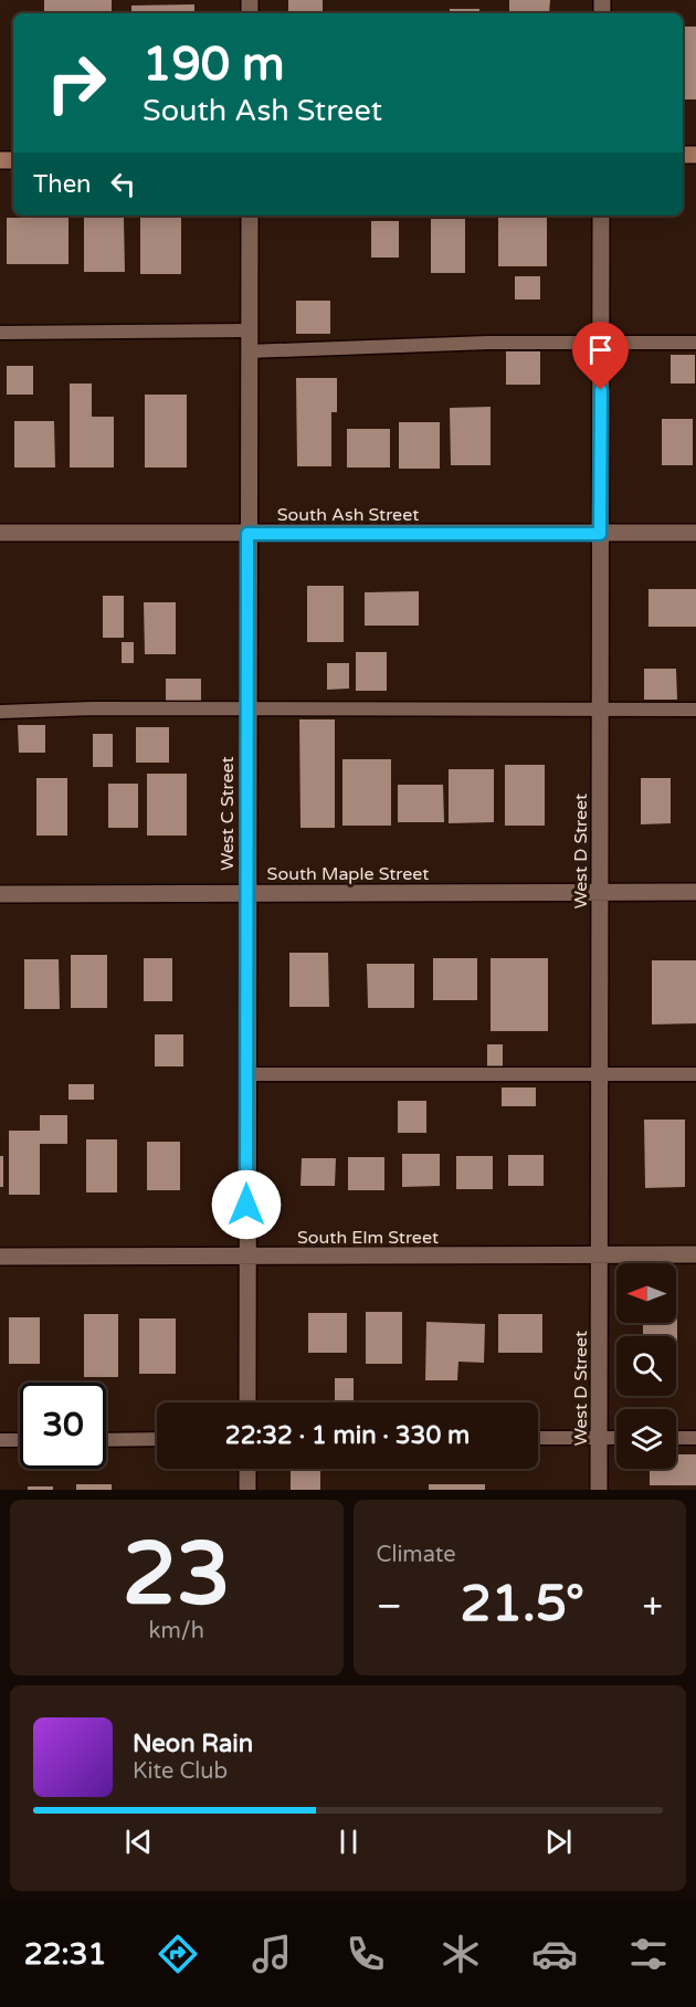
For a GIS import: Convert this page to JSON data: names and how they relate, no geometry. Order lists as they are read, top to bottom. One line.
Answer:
{"streets":{"street":["South Ash Street","West C Street","West D Street","South Maple Street","South Elm Street"]},"crossings":[["South Ash Street","West C Street"],["South Ash Street","West D Street"],["West C Street","South Maple Street"],["West C Street","South Elm Street"],["West D Street","South Maple Street"],["West D Street","South Elm Street"]],"north":"left","page":{"turn":["190 m","South Ash Street"],"then":"Then","limit":"30","trip":"22:32 · 1 min · 330 m","tile":[["23","km/h"],"Climate"],"heat":["−","21.5°","+"],"song":["Neon Rain","Kite Club"],"tabs":"22:31"}}
